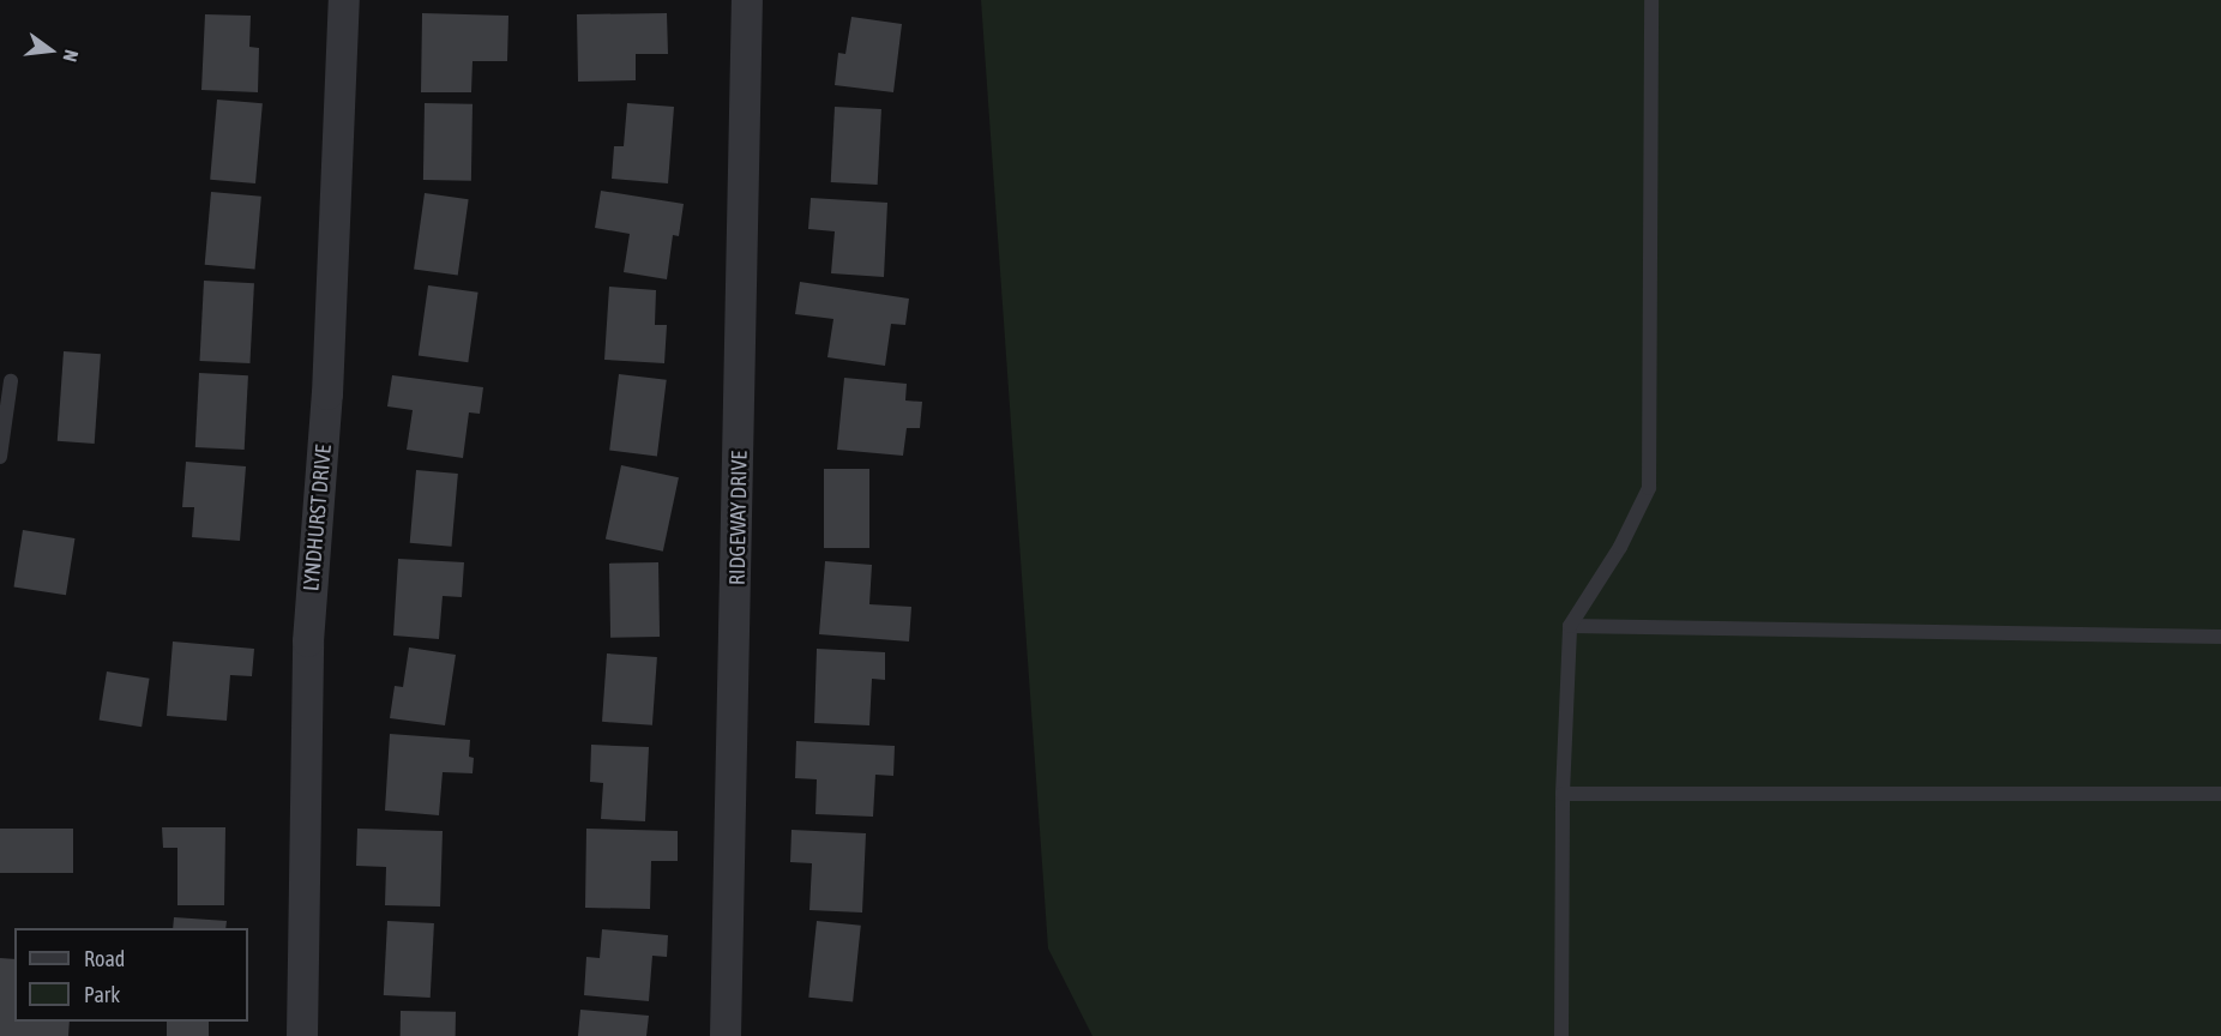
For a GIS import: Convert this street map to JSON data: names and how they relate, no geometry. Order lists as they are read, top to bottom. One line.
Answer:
{"streets":{"street":["LYNDHURST DRIVE","RIDGEWAY DRIVE"]},"legend":["Road","Park"],"north":"right"}
